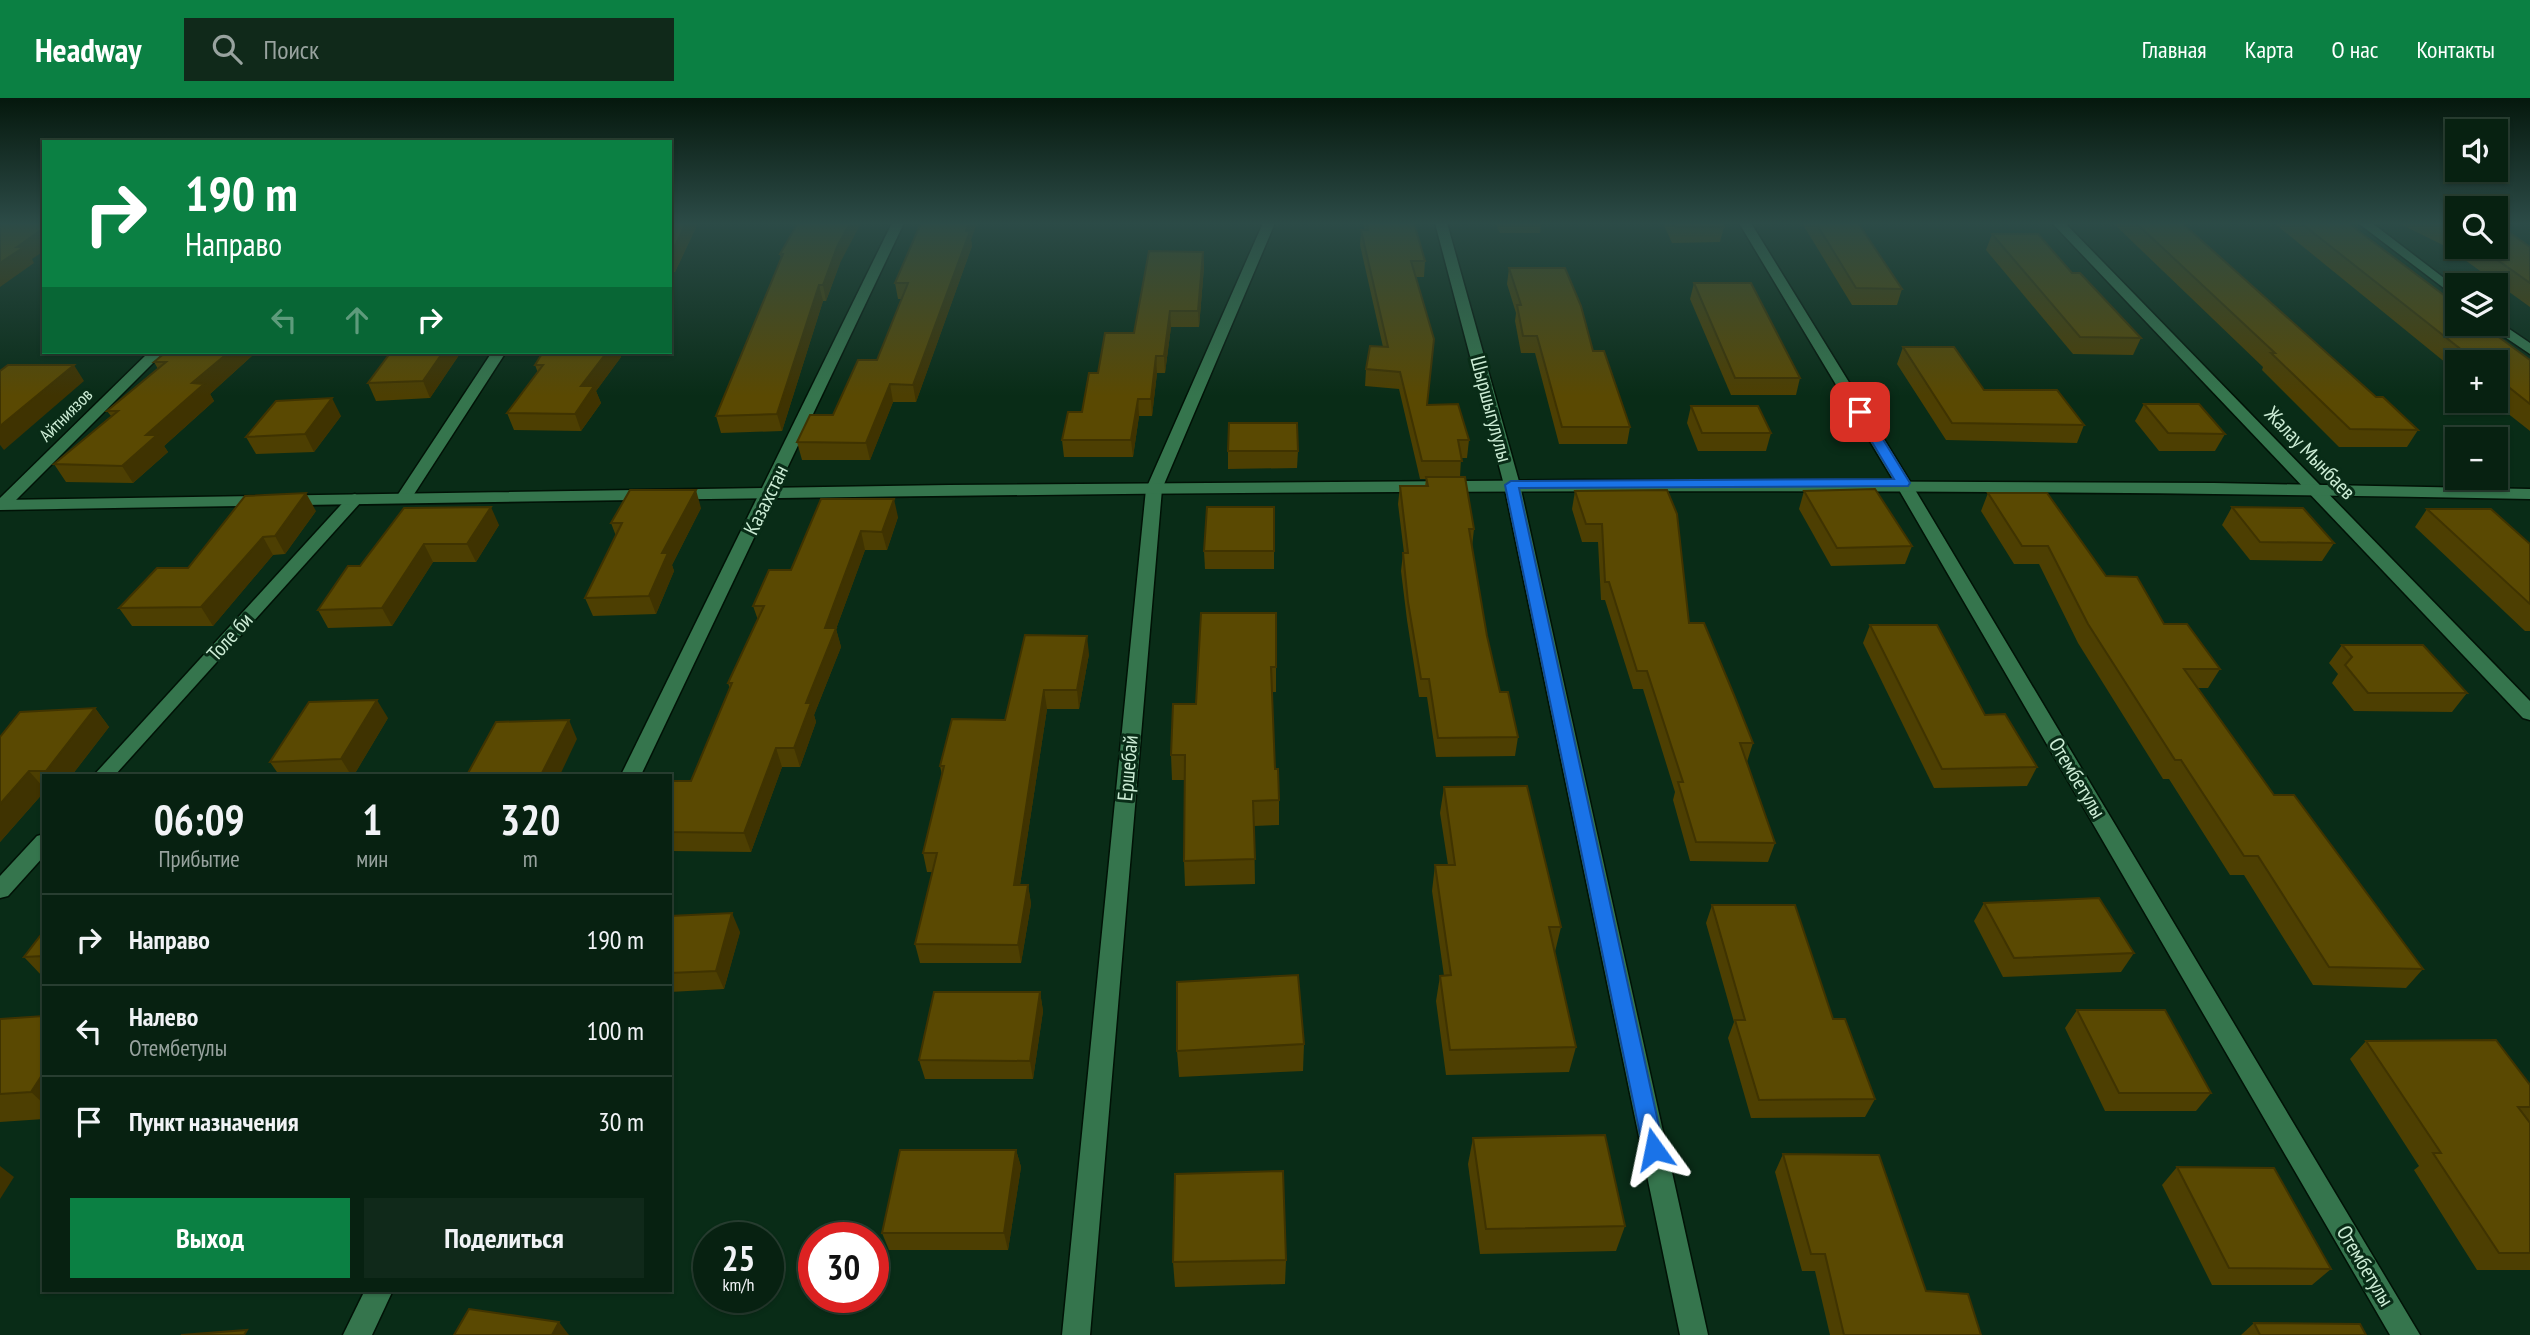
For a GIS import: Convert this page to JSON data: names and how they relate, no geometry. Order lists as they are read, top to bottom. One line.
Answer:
{"streets":{"street":["Шыршыгулулы","Айтниязов","Жалау Мынбаев","Казахстан","Толе би","Ершебай","Отембетулы"]},"page":{"header":"Headway","search":"Поиск","nav":["Главная","Карта","О нас","Контакты"],"map_buttons":["+","−"],"turn":["190 m","Направо"],"eta":["06:09","Прибытие","1","мин","320","m"],"list":[{"name":"Направо","value":"190 m"},{"name":"Налево","note":"Отембетулы","value":"100 m"},{"name":"Пункт назначения","value":"30 m"}],"buttons":["Выход","Поделиться"],"speed":"25 km/h","limit":"30"}}
